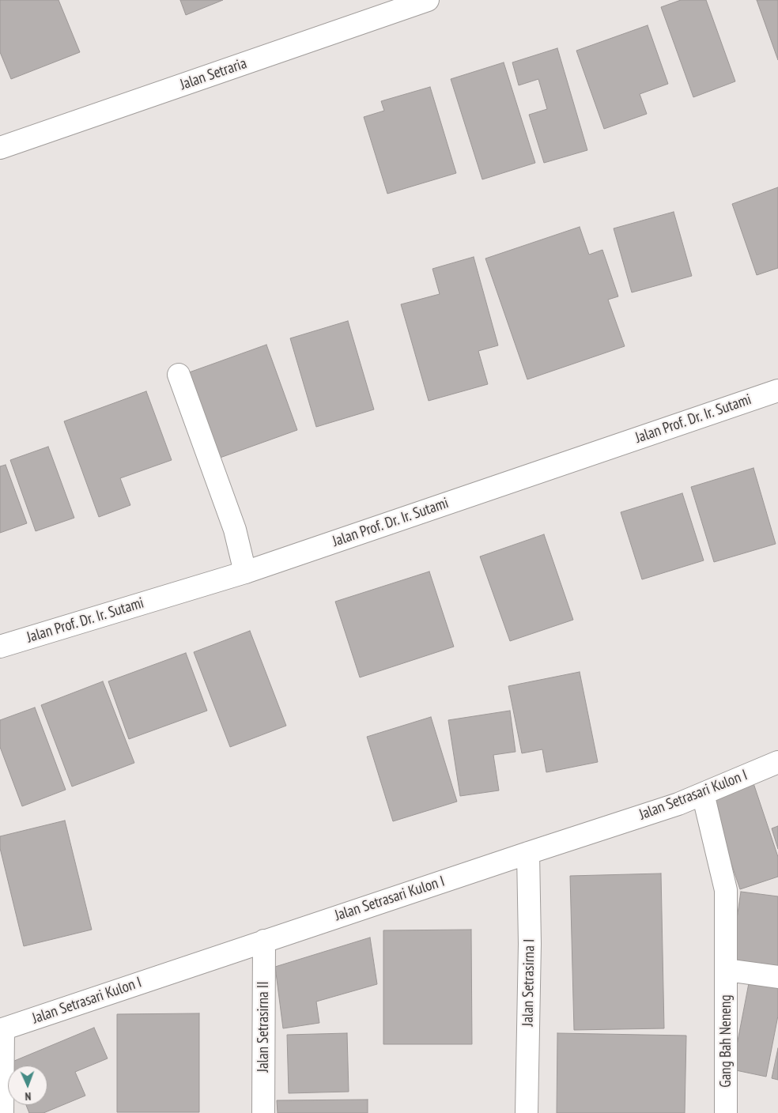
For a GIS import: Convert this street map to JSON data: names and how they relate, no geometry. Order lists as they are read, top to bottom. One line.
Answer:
{"streets":{"street":["Jalan Setraria","Jalan Prof. Dr. Ir. Sutami","Jalan Setrasari Kulon I","Jalan Setrasirna I","Jalan Setrasirna II","Gang Bah Neneng"]},"crossings":[["Jalan Setrasari Kulon I","Jalan Setrasirna I"],["Jalan Setrasari Kulon I","Jalan Setrasirna II"],["Jalan Setrasari Kulon I","Gang Bah Neneng"]],"north":"bottom"}
